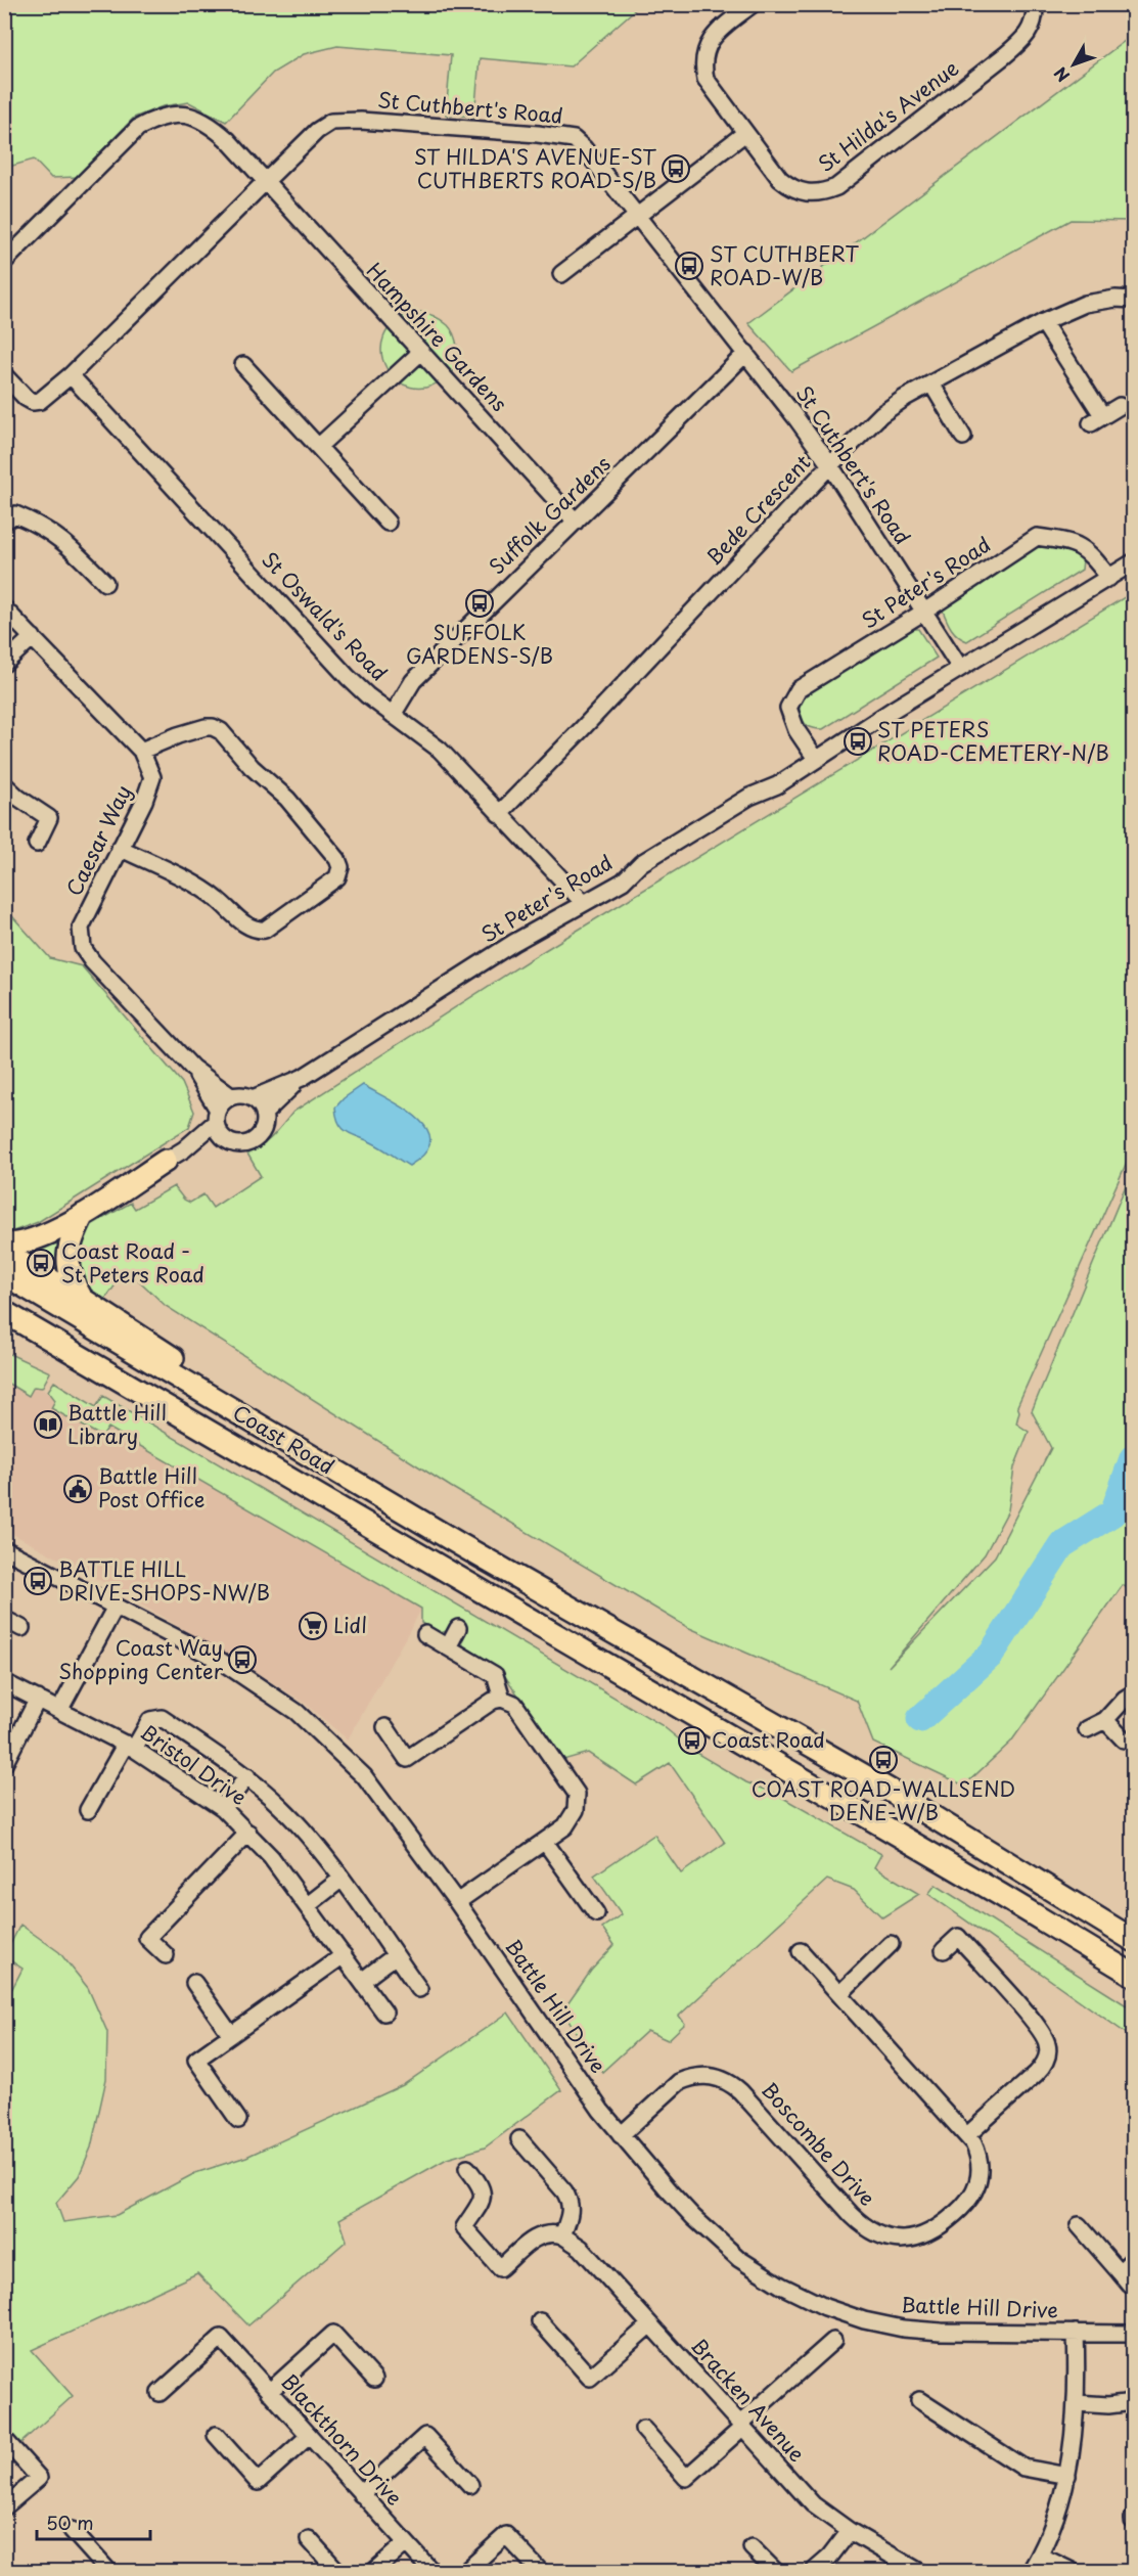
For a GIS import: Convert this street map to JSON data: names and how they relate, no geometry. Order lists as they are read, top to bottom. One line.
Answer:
{"streets":{"highway":["Coast Road"],"street":["St Cuthbert's Road","St Hilda's Avenue","Hampshire Gardens","Bede Crescent","Suffolk Gardens","St Peter's Road","St Oswald's Road","Caesar Way","Bristol Drive","Battle Hill Drive","Boscombe Drive","Bracken Avenue","Blackthorn Drive"]},"crossings":[["St Cuthbert's Road","Hampshire Gardens"],["St Cuthbert's Road","Bede Crescent"],["St Cuthbert's Road","Suffolk Gardens"],["St Cuthbert's Road","St Peter's Road"],["St Cuthbert's Road","St Oswald's Road"],["Hampshire Gardens","Suffolk Gardens"],["Bede Crescent","St Oswald's Road"],["Suffolk Gardens","St Oswald's Road"],["St Peter's Road","St Oswald's Road"],["St Peter's Road","Caesar Way"],["Battle Hill Drive","Boscombe Drive"]],"places":{"bus stop":["ST HILDA'S AVENUE-ST CUTHBERTS ROAD-S/B","ST CUTHBERT ROAD-W/B","SUFFOLK GARDENS-S/B","ST PETERS ROAD-CEMETERY-N/B","Coast Road - St Peters Road","BATTLE HILL DRIVE-SHOPS-NW/B","Coast Way Shopping Center","Coast Road","COAST ROAD-WALLSEND DENE-W/B"],"library":["Battle Hill Library"],"public building":["Battle Hill Post Office"],"supermarket":["Lidl"]},"scale_bar":"50 m","north":"bottom left"}
